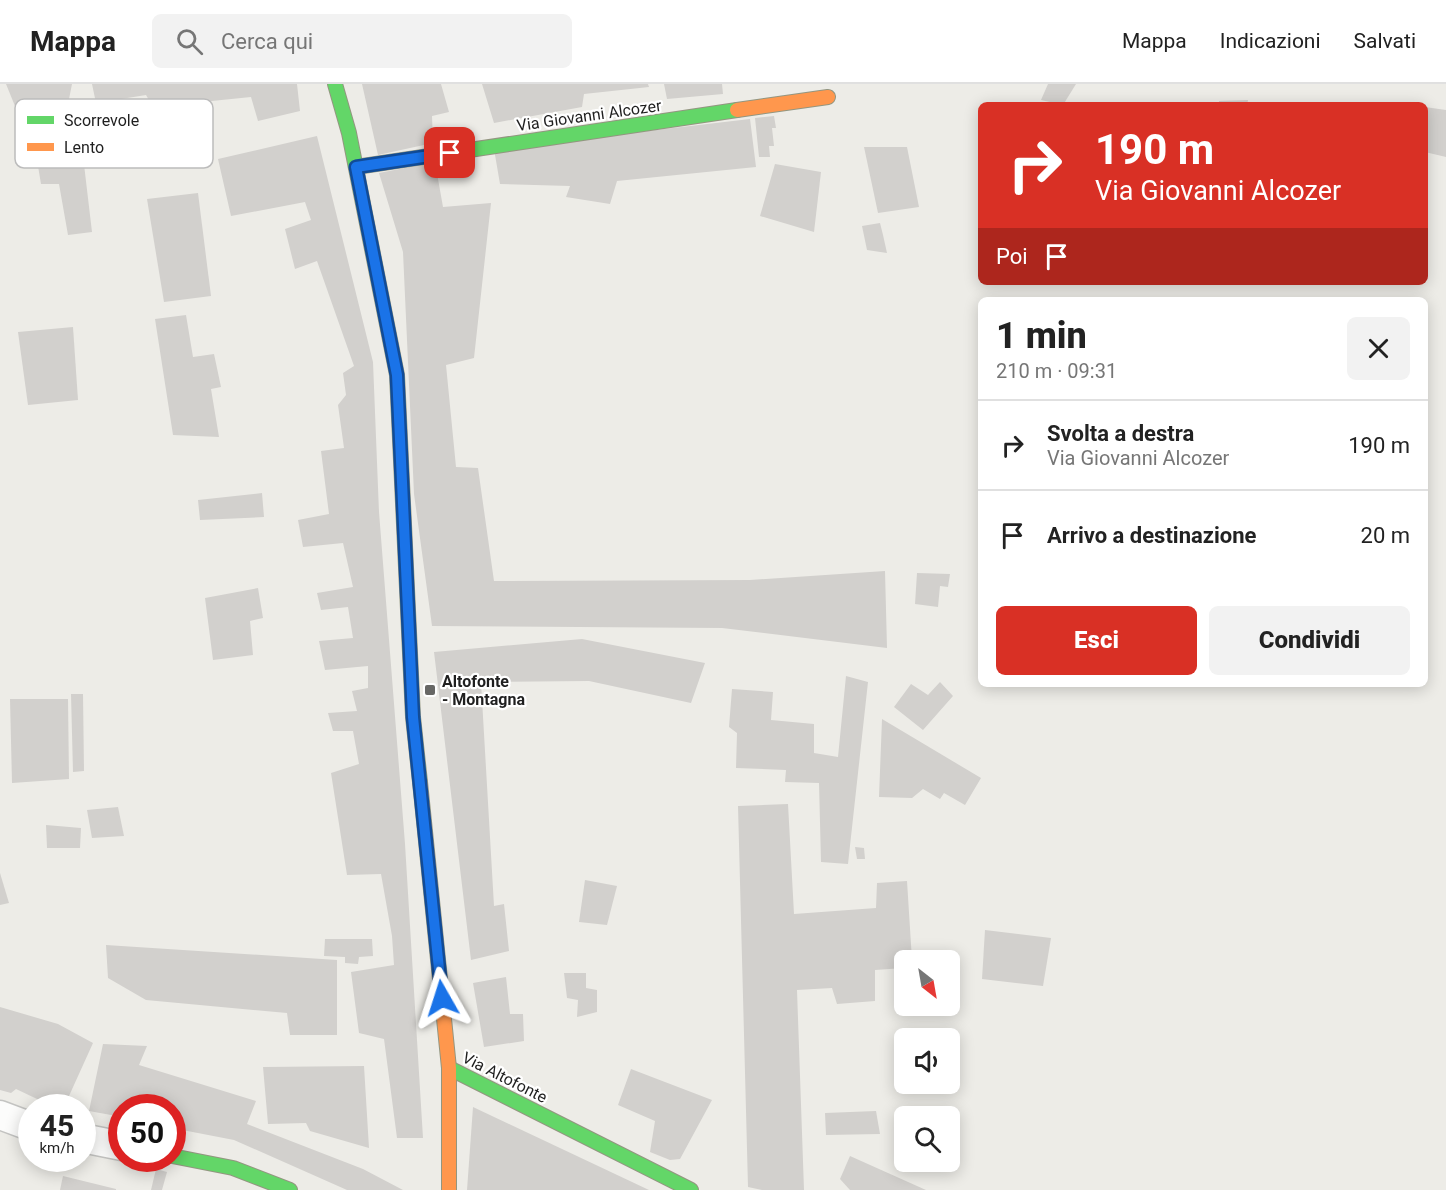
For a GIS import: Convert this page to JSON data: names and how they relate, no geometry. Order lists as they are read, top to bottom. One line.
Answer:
{"streets":{"main road":["Via Giovanni Alcozer","Via Altofonte"]},"crossings":[["Via Giovanni Alcozer","Via Altofonte"]],"places":{"transit":["Altofonte - Montagna"]},"legend":["Scorrevole","Lento"],"north":"bottom right","page":{"header":"Mappa","search":"Cerca qui","nav":["Mappa","Indicazioni","Salvati"],"turn":["190 m","Via Giovanni Alcozer"],"then":"Poi","heading":["1 min","210 m · 09:31"],"list":[{"name":"Svolta a destra","note":"Via Giovanni Alcozer","value":"190 m"},{"name":"Arrivo a destinazione","value":"20 m"}],"buttons":["Esci","Condividi"],"speed":"45 km/h","limit":"50"}}
